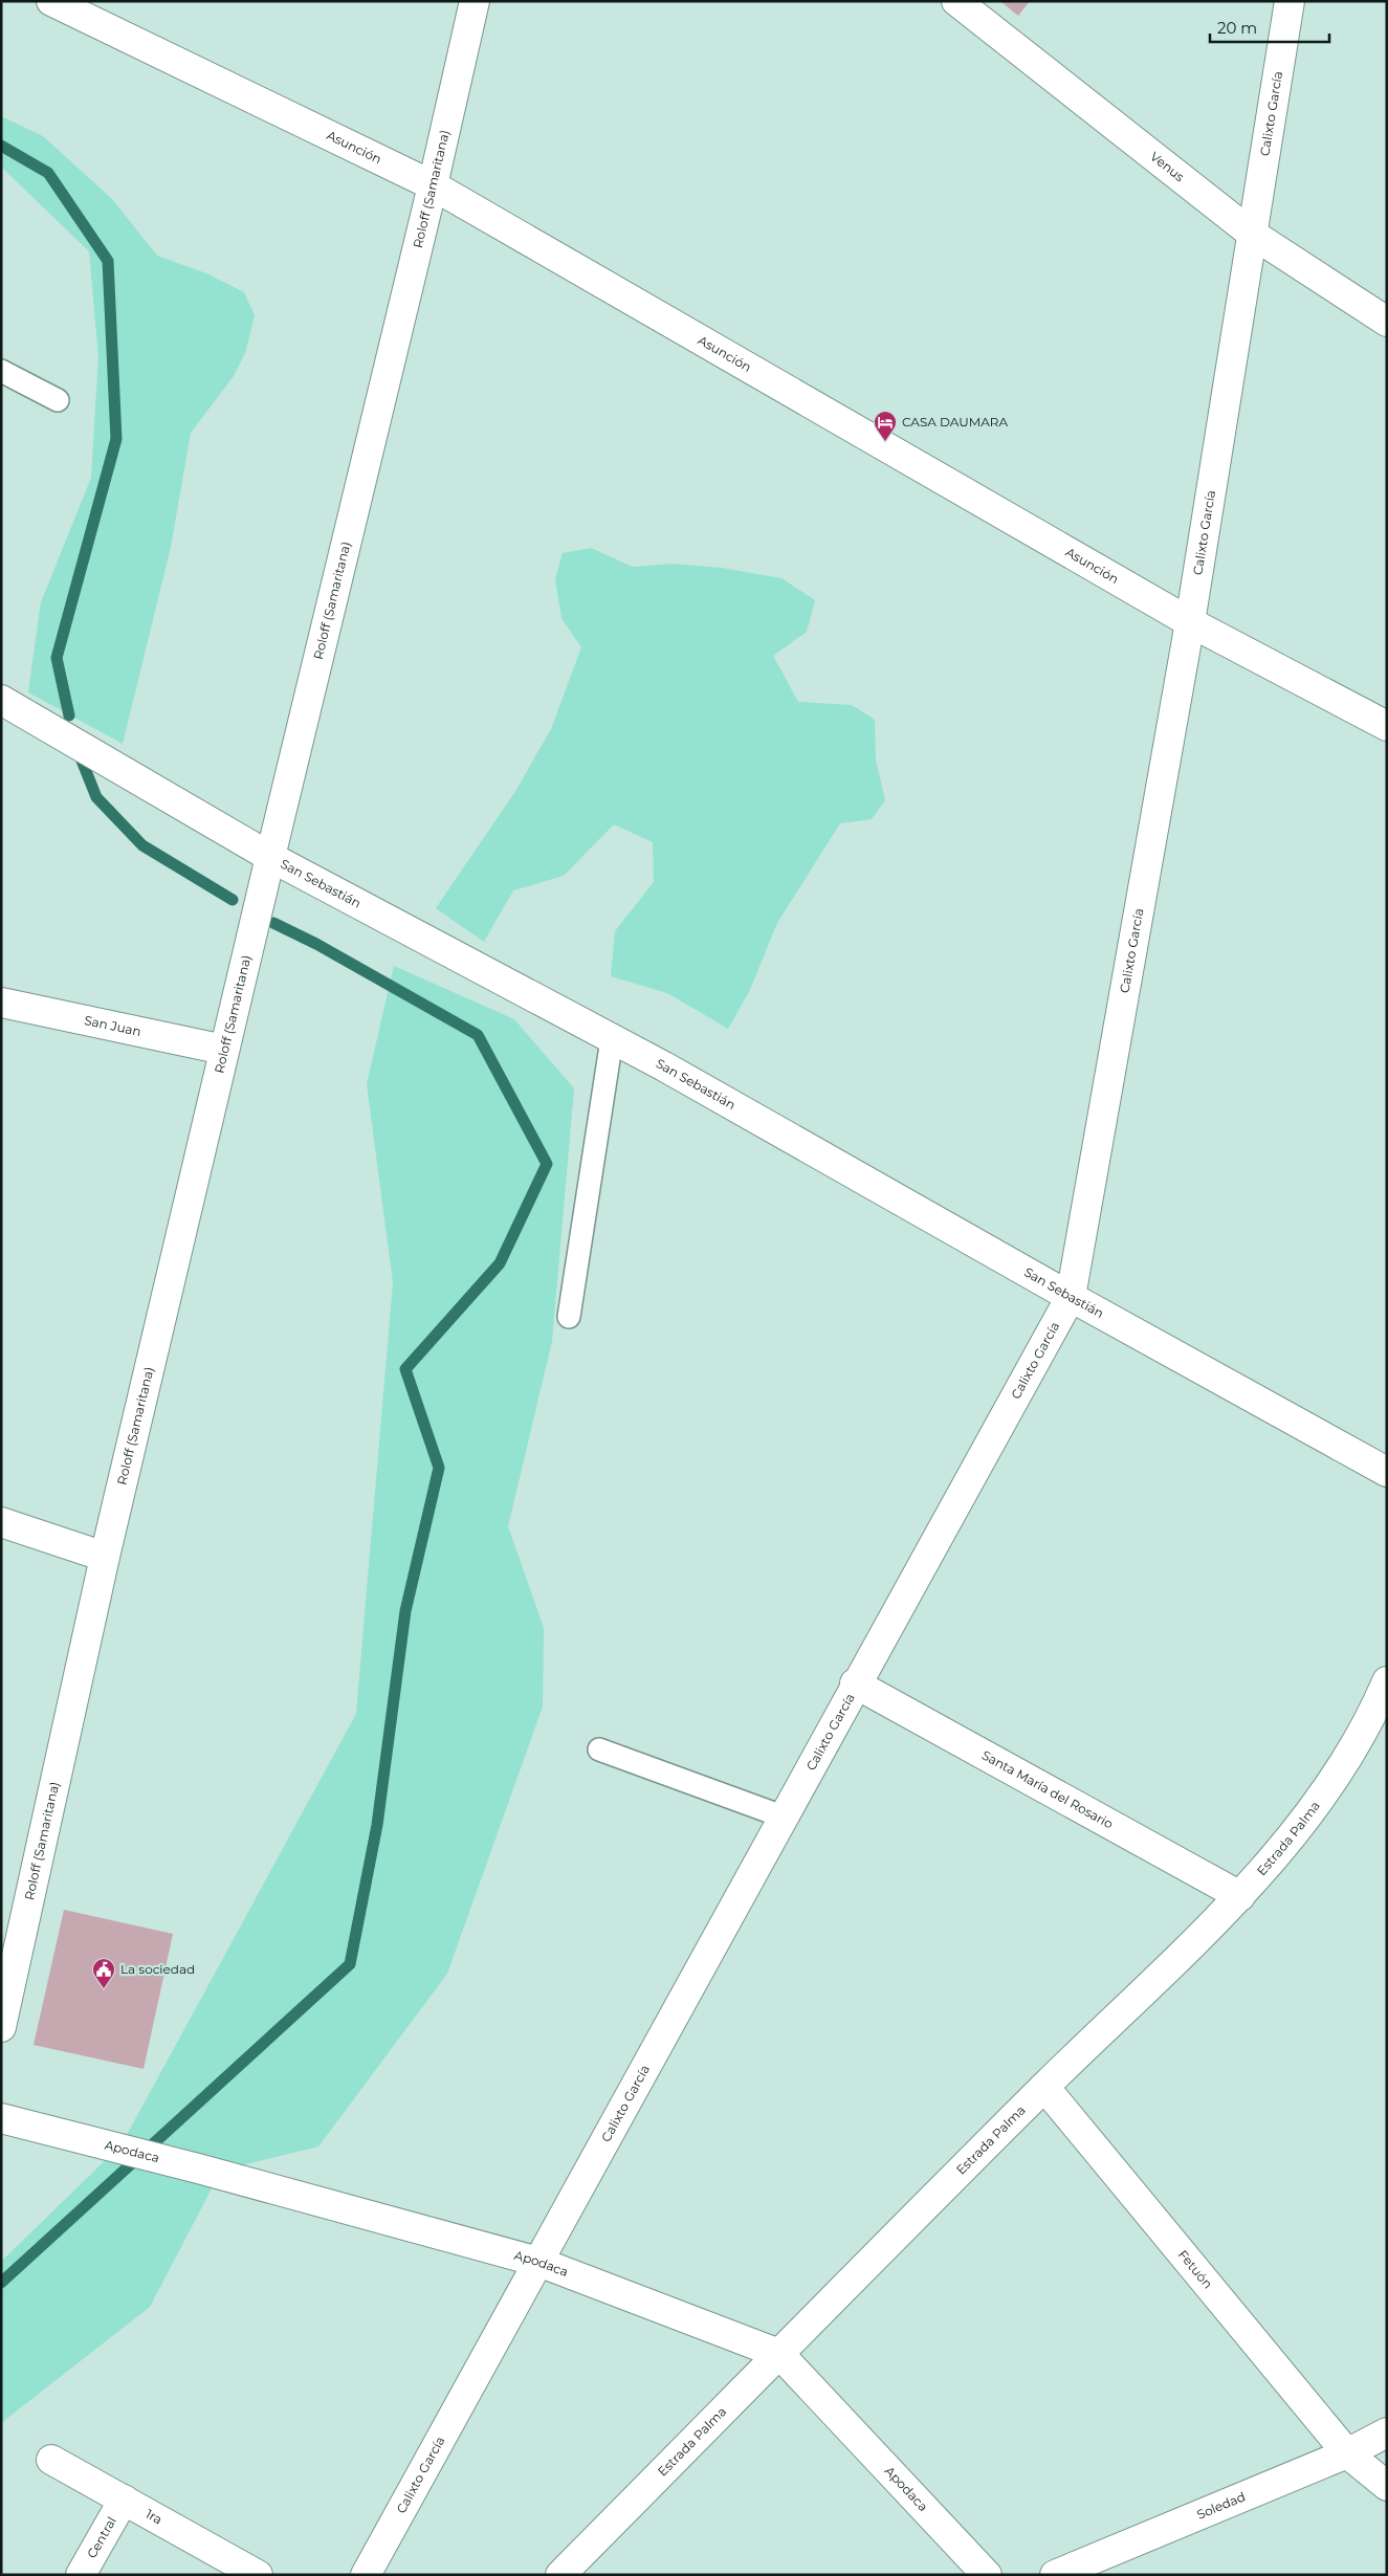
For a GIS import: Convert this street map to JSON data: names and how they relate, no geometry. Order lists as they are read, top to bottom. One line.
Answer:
{"streets":{"street":["Calixto García","Asunción","Venus","Roloff (Samaritana)","San Sebastián","San Juan","Santa María del Rosario","Estrada Palma","Apodaca","Fetuón","Soledad","1ra","Central"]},"crossings":[["Calixto García","Asunción"],["Calixto García","Venus"],["Calixto García","San Sebastián"],["Calixto García","Santa María del Rosario"],["Calixto García","Apodaca"],["Asunción","Roloff (Samaritana)"],["Roloff (Samaritana)","San Sebastián"],["Roloff (Samaritana)","San Juan"],["Santa María del Rosario","Estrada Palma"],["Estrada Palma","Apodaca"],["Estrada Palma","Fetuón"],["Fetuón","Soledad"],["1ra","Central"]],"places":{"hotel":["CASA DAUMARA"],"public building":["La sociedad"]},"scale_bar":"20 m"}
